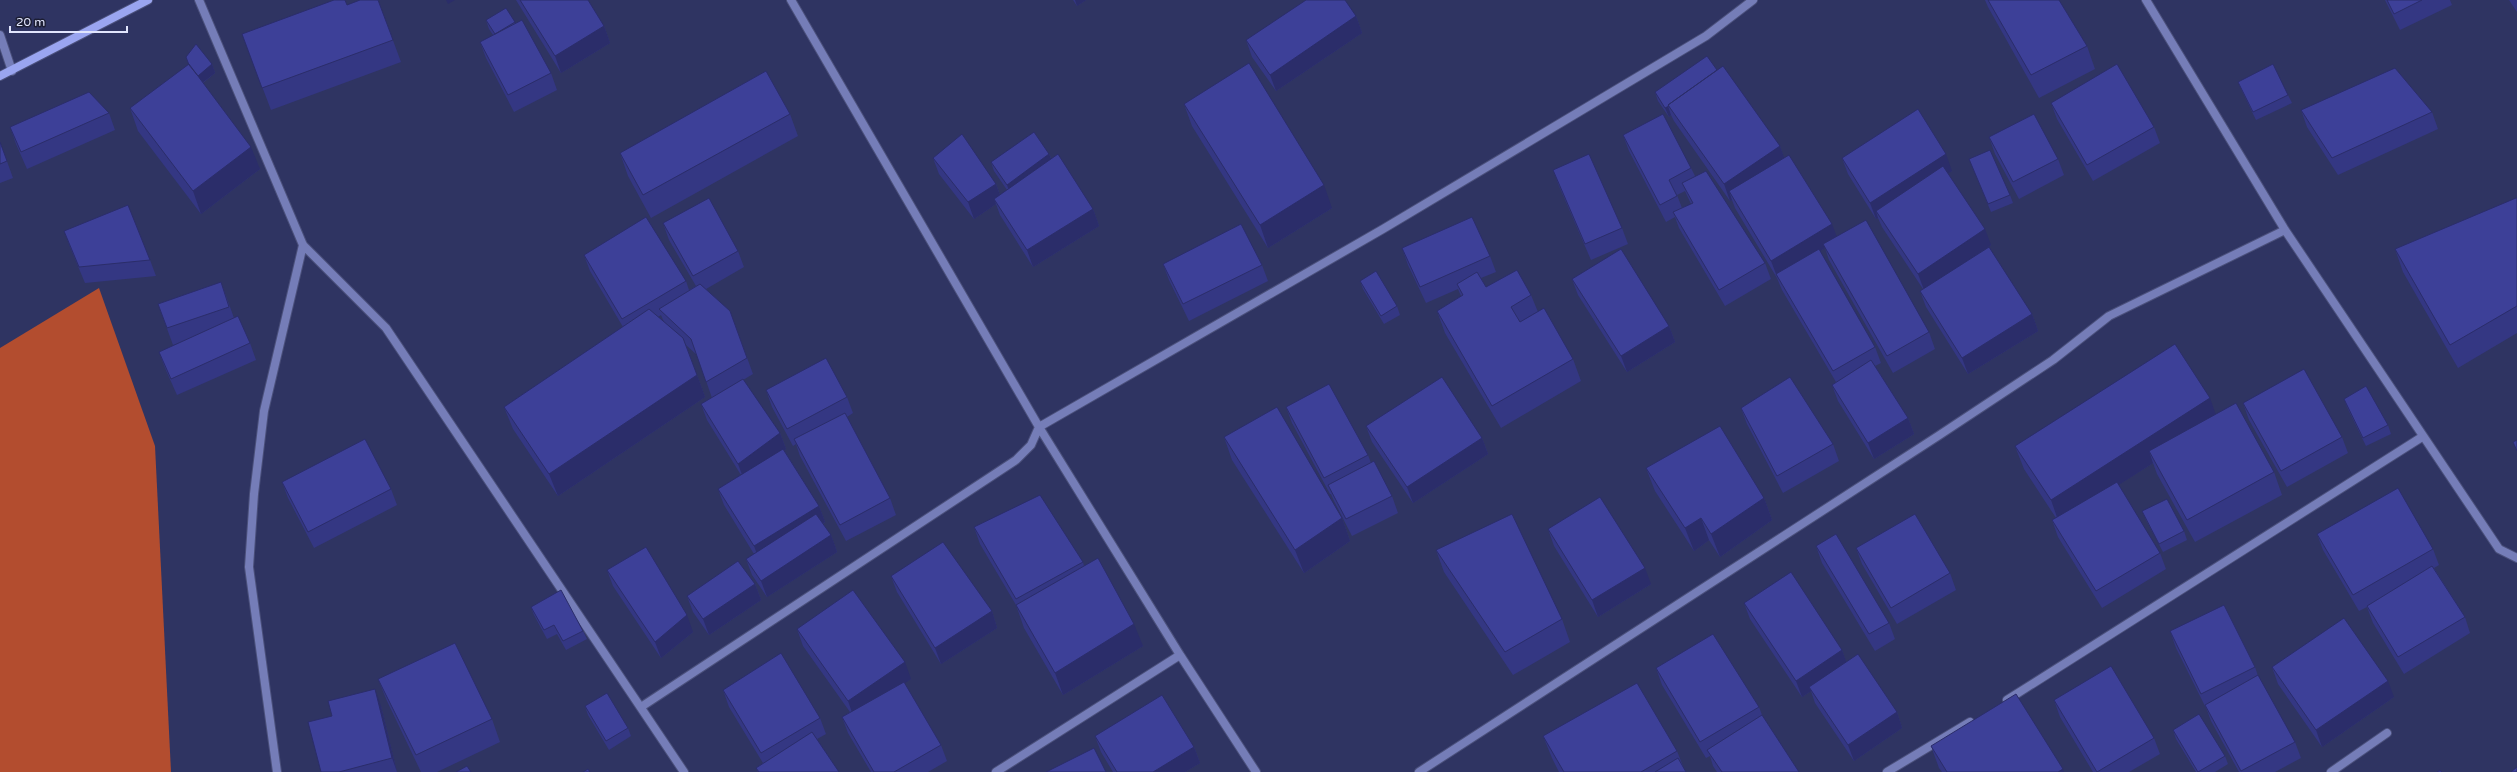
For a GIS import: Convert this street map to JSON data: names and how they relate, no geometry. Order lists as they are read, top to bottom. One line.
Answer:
{"scale_bar":"20 m"}
